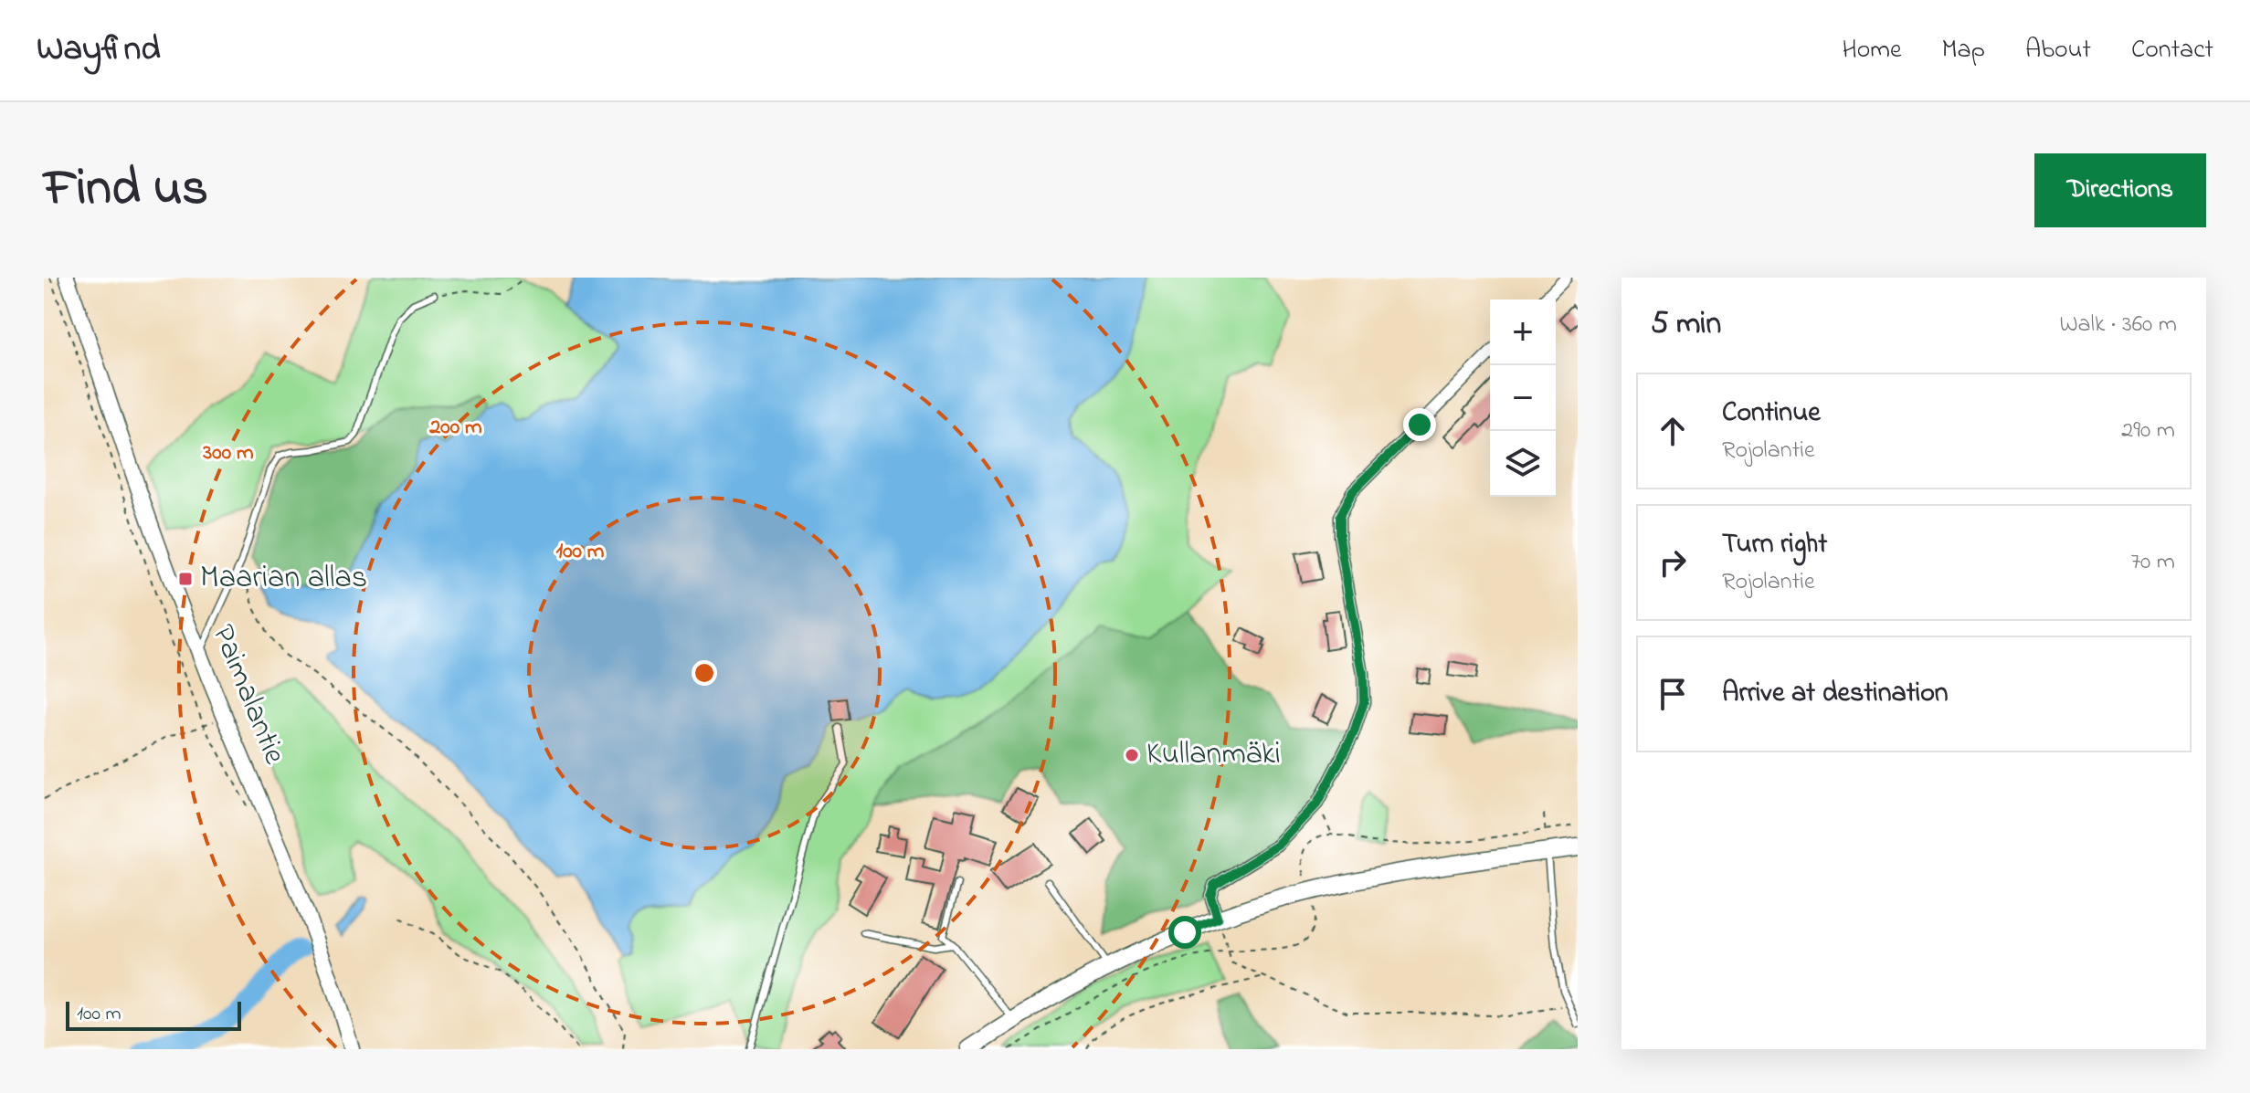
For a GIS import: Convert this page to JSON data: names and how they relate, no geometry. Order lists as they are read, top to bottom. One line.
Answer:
{"streets":{"street":["Paimalantie"]},"places":{"transit":["Maarian allas"],"other":["Kullanmäki"]},"scale_bar":"100 m","page":{"header":"Wayfind","nav":["Home","Map","About","Contact"],"title":"Find us","buttons":"Directions","heading":["5 min","Walk · 360 m"],"map_buttons":["+","−"],"list":[["Continue","Rojolantie","290 m"],["Turn right","Rojolantie","70 m"],"Arrive at destination"],"scale":"100 m"},"rings":["200 m","300 m","100 m"]}
